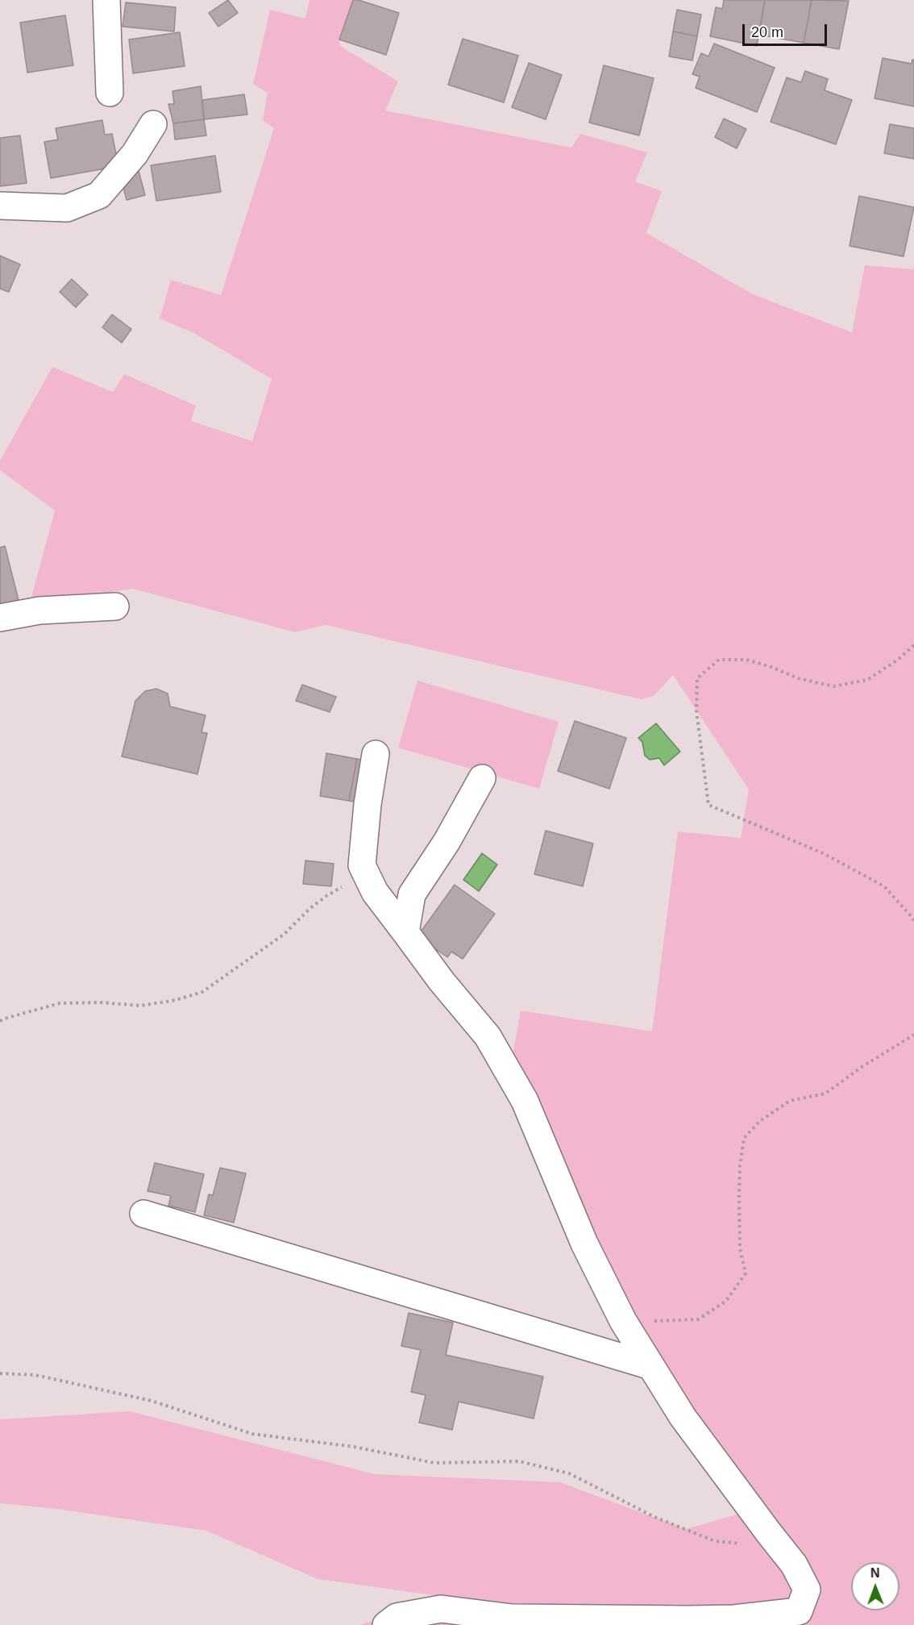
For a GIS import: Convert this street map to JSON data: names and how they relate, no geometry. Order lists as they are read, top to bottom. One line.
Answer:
{"scale_bar":"20 m","north":"top"}
